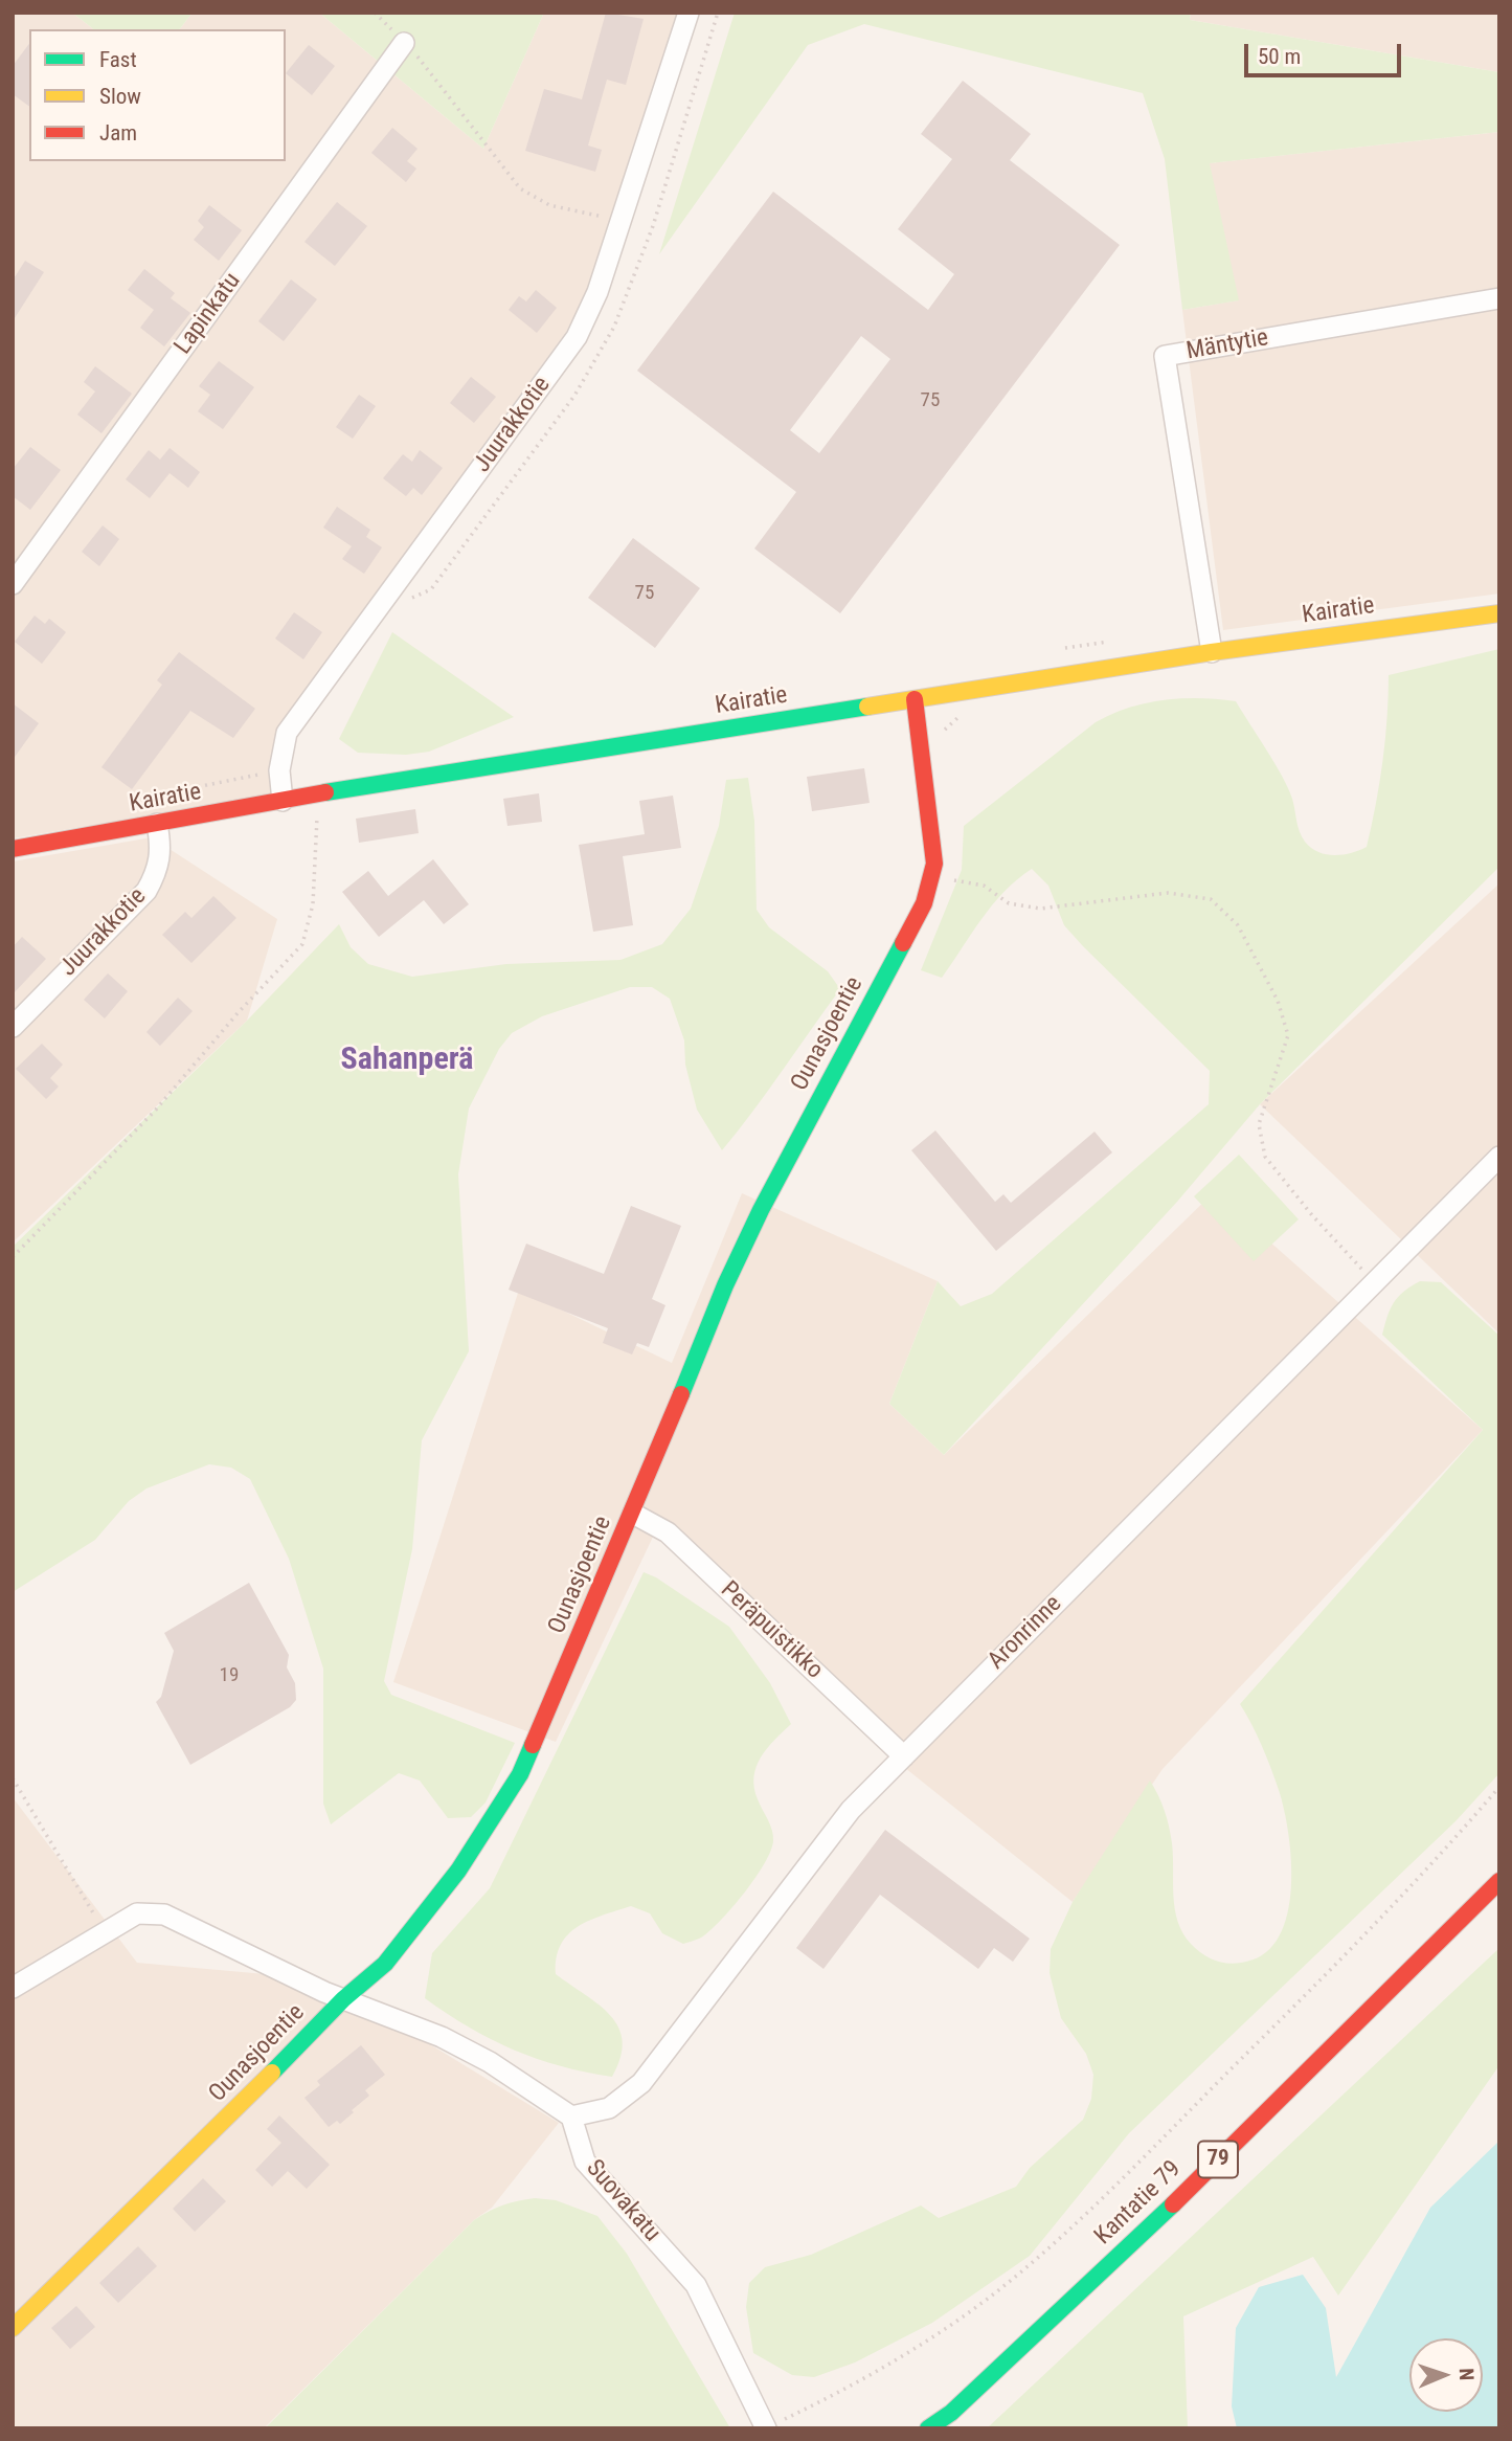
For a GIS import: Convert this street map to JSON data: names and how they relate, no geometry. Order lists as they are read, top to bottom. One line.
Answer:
{"streets":{"main road":["Kairatie","Ounasjoentie","79","Kantatie 79"],"street":["Lapinkatu","Mäntytie","Juurakkotie","Peräpuistikko","Aronrinne","Suovakatu"]},"crossings":[["Mäntytie","Kairatie"],["Juurakkotie","Kairatie"],["Kairatie","Ounasjoentie"],["Ounasjoentie","Peräpuistikko"],["Peräpuistikko","Aronrinne"],["Aronrinne","Suovakatu"]],"districts":["Sahanperä"],"house_numbers":["75","75","19"],"legend":["Fast","Slow","Jam"],"scale_bar":"50 m","north":"right"}
